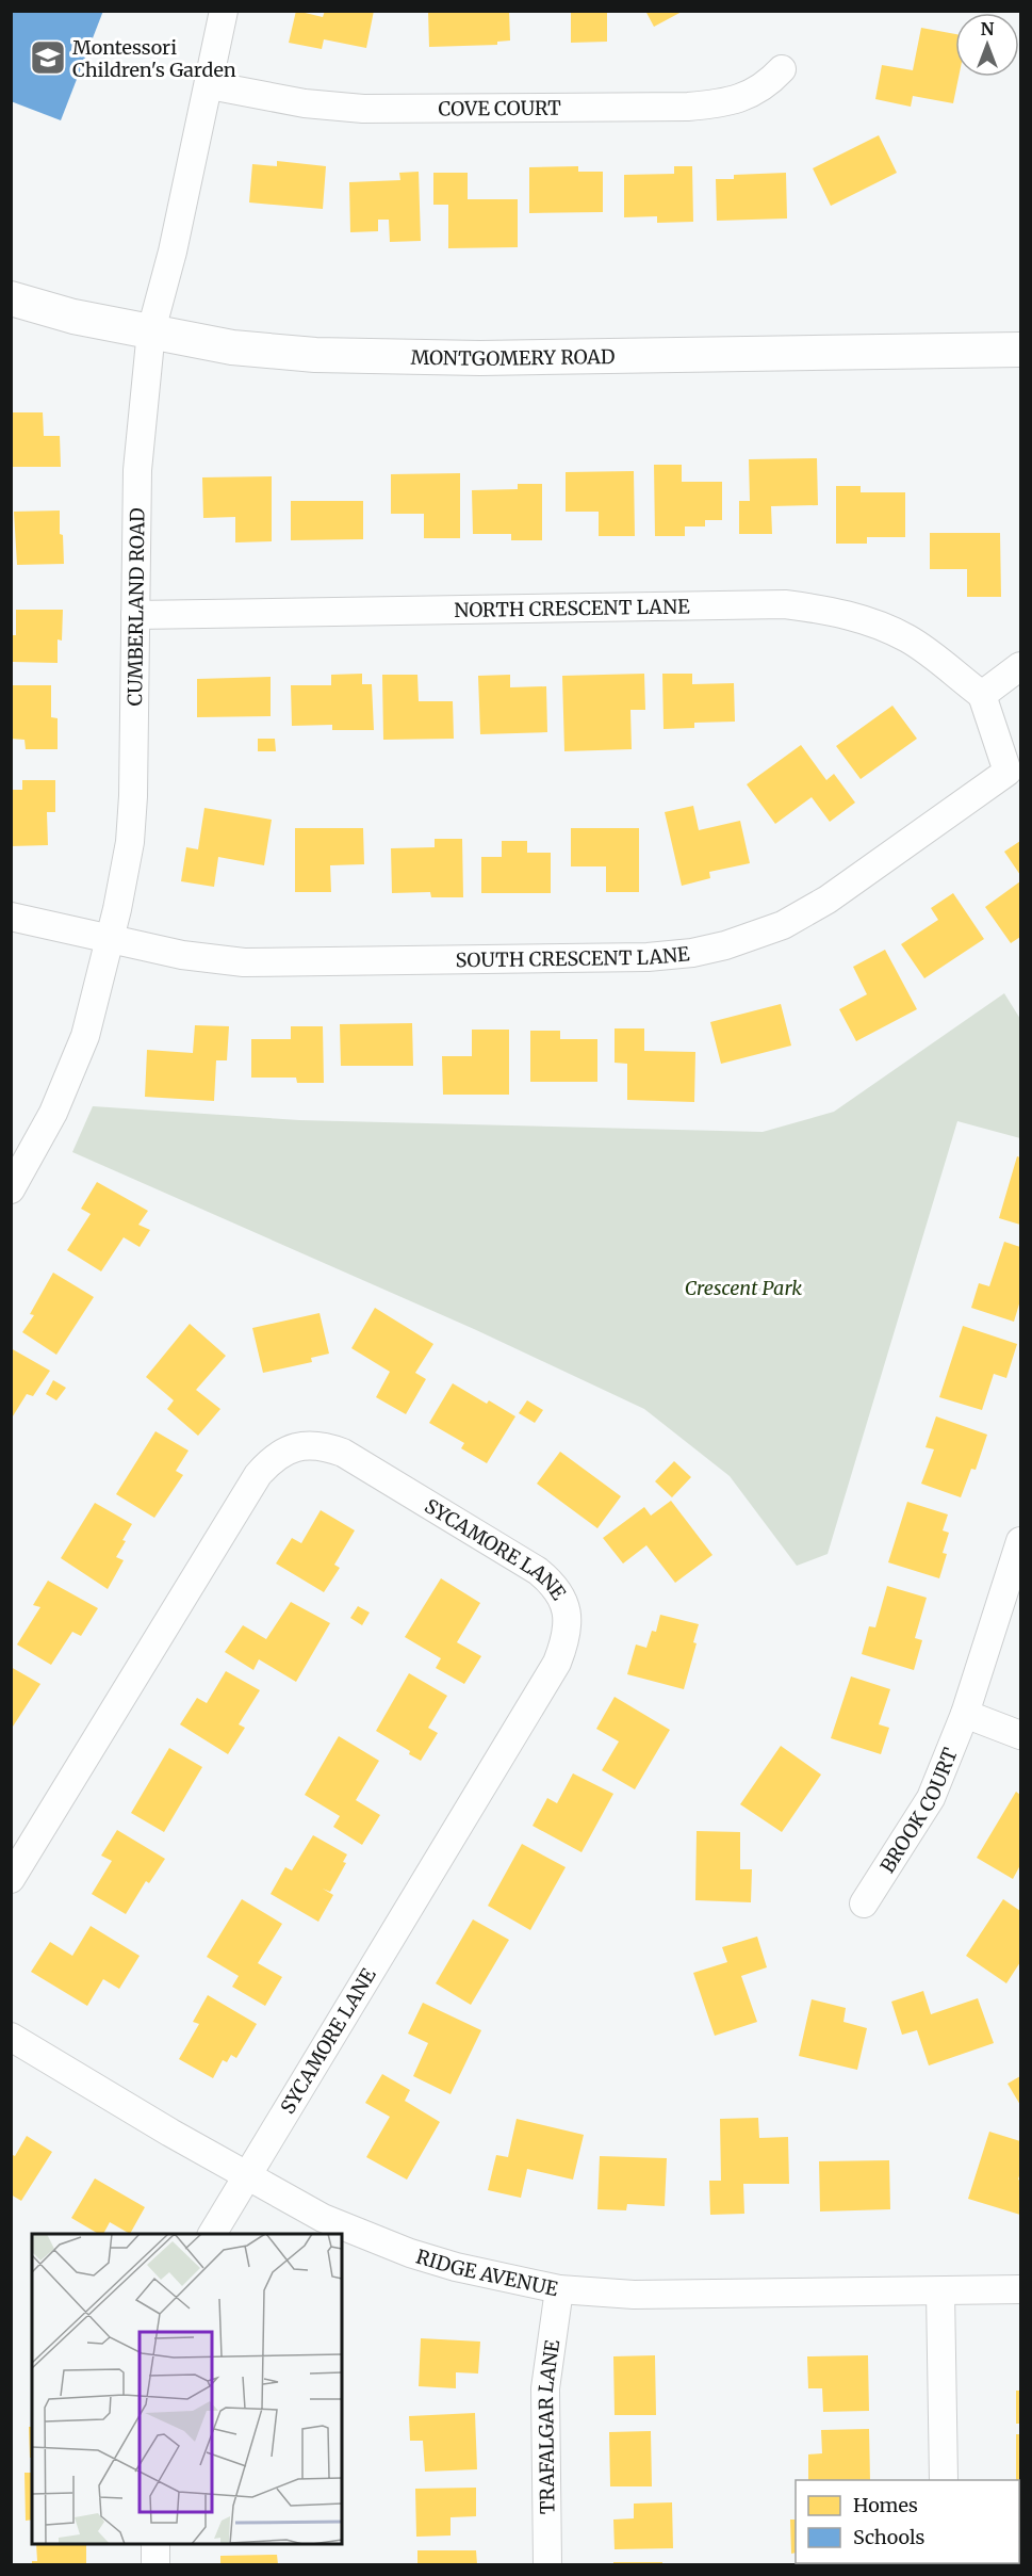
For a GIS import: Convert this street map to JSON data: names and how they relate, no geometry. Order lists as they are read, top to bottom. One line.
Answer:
{"streets":{"street":["COVE COURT","MONTGOMERY ROAD","CUMBERLAND ROAD","NORTH CRESCENT LANE","SOUTH CRESCENT LANE","SYCAMORE LANE","BROOK COURT","RIDGE AVENUE","TRAFALGAR LANE"]},"crossings":[["COVE COURT","CUMBERLAND ROAD"],["MONTGOMERY ROAD","CUMBERLAND ROAD"],["CUMBERLAND ROAD","NORTH CRESCENT LANE"],["CUMBERLAND ROAD","SOUTH CRESCENT LANE"],["NORTH CRESCENT LANE","SOUTH CRESCENT LANE"],["SYCAMORE LANE","RIDGE AVENUE"],["RIDGE AVENUE","TRAFALGAR LANE"]],"parks":["Crescent Park"],"places":{"school or university":["Montessori Children's Garden"]},"legend":["Homes","Schools"],"north":"top"}
